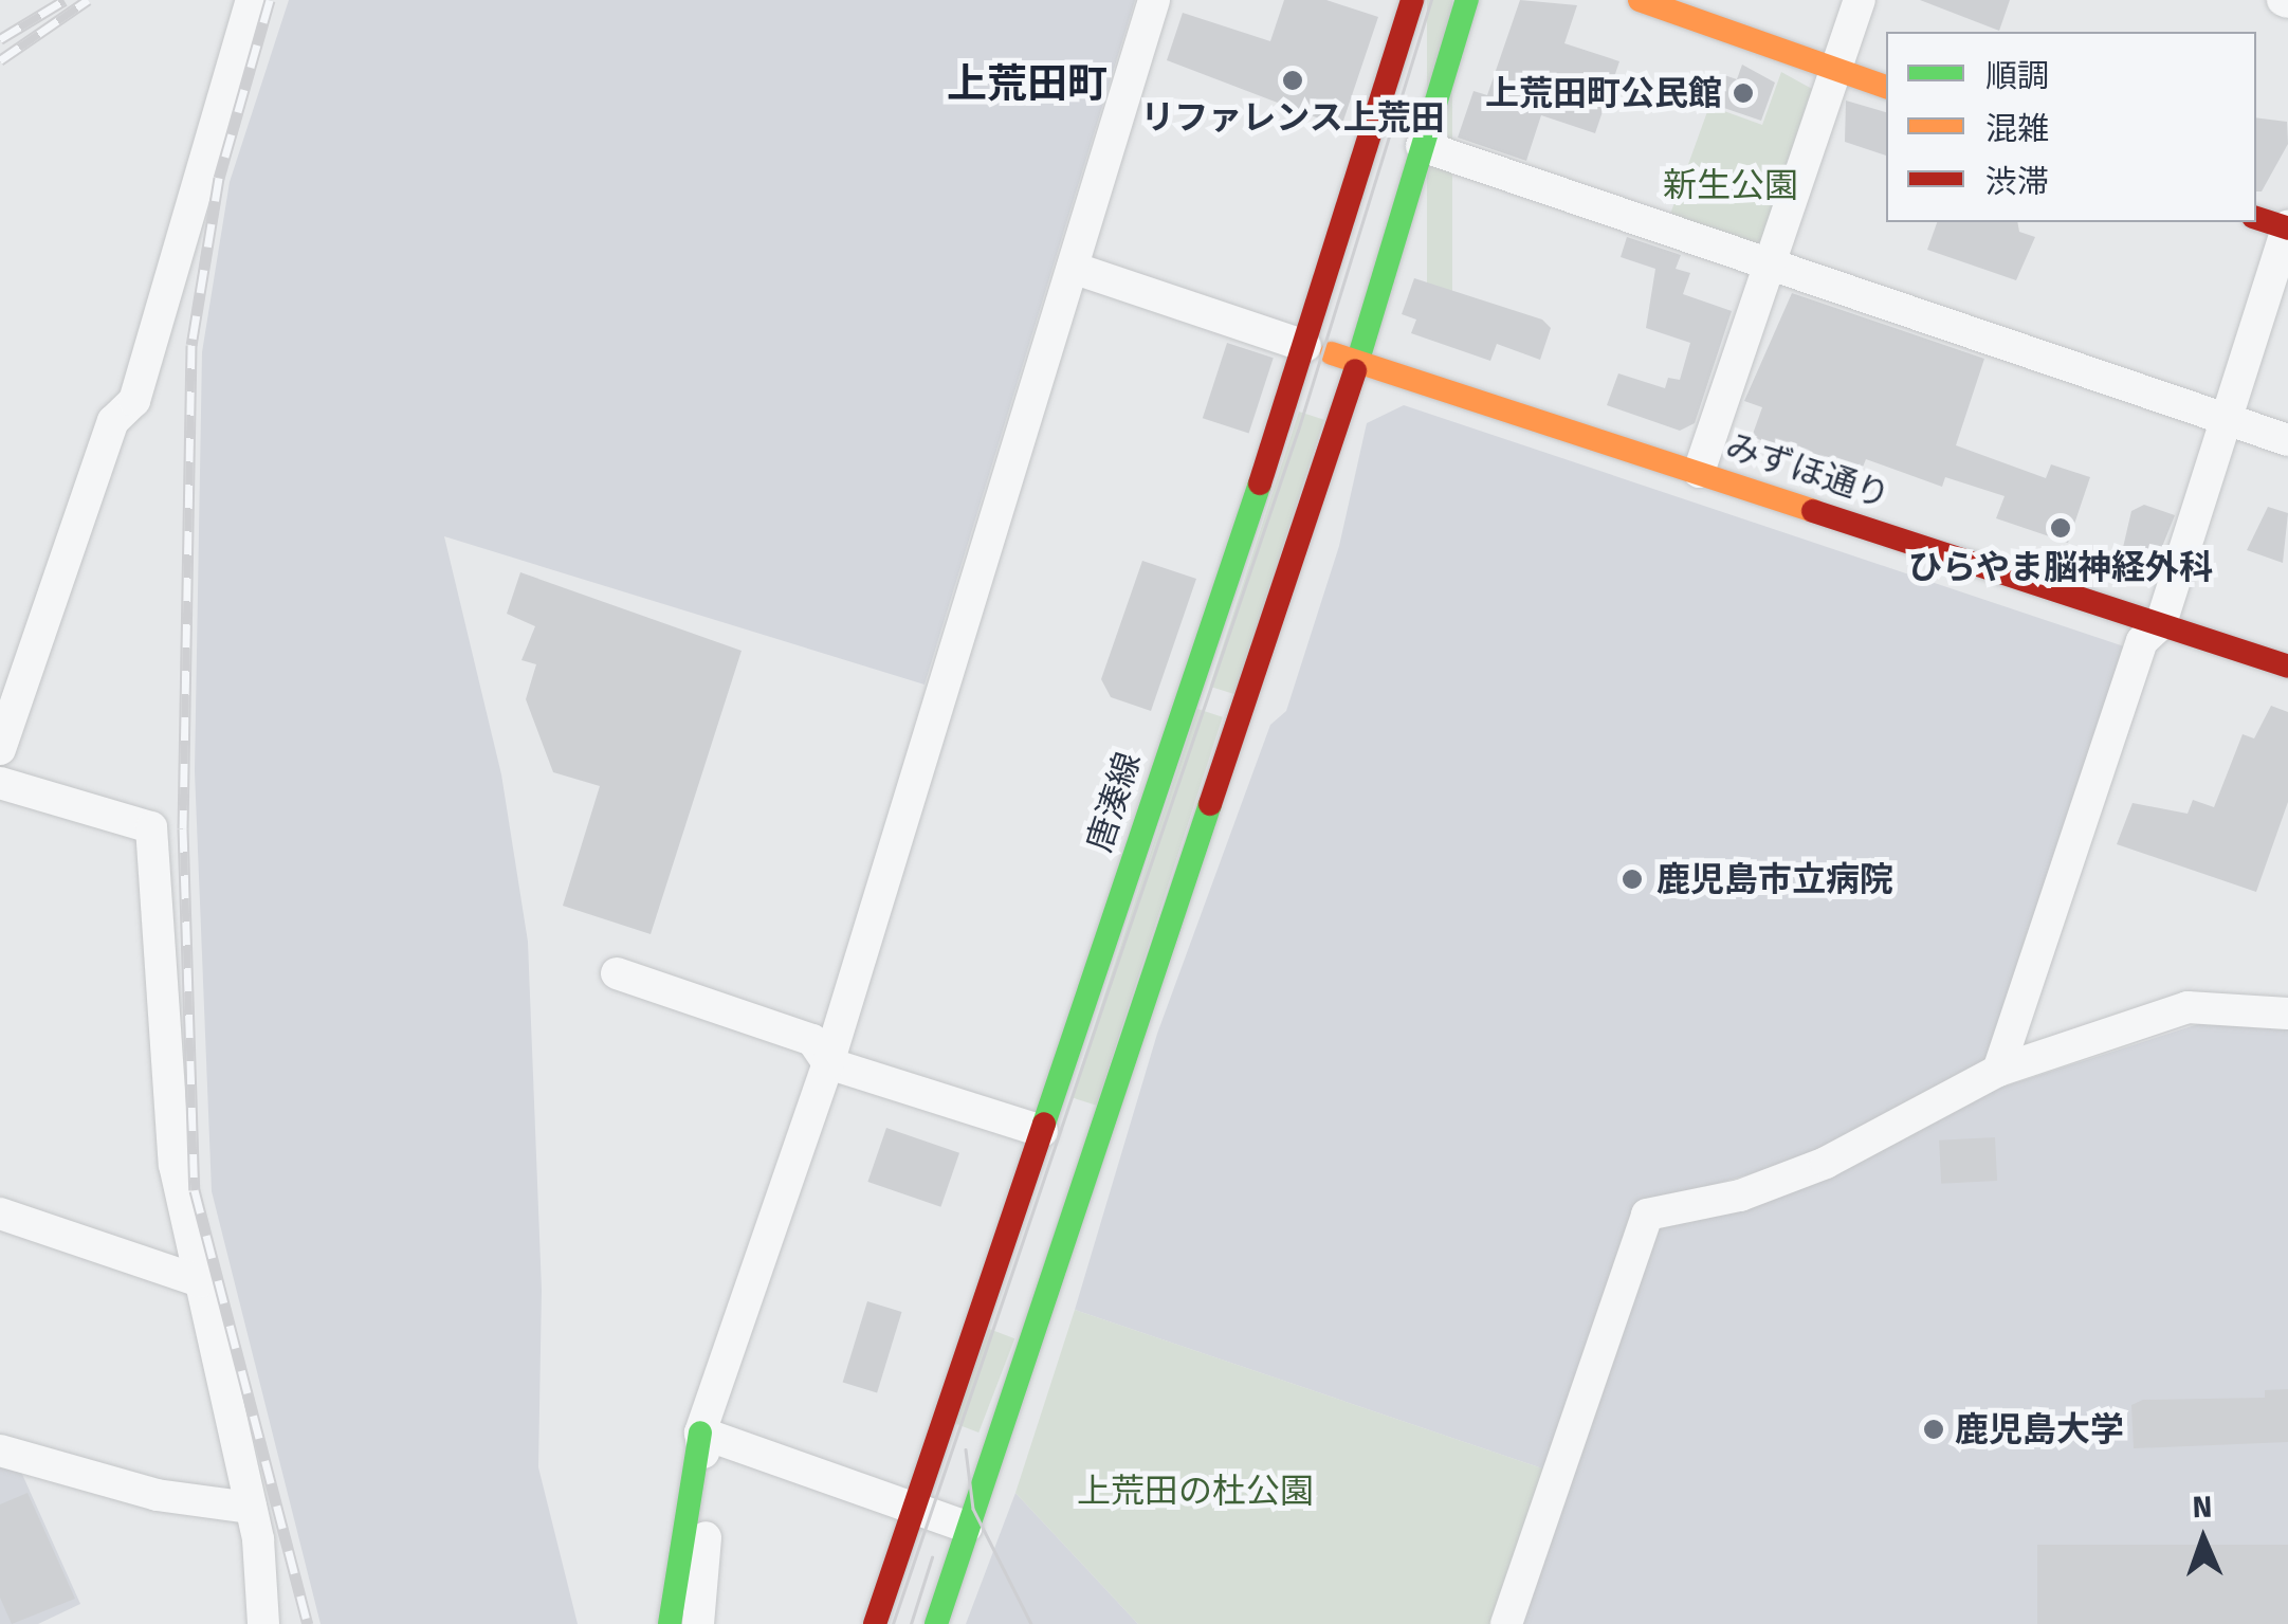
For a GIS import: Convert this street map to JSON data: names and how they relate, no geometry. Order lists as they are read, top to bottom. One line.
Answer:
{"streets":{"street":["みずほ通り","唐湊線"]},"crossings":[["みずほ通り","唐湊線"]],"districts":["上荒田町"],"parks":["新生公園","上荒田の杜公園"],"places":["リファレンス上荒田","上荒田町公民館","ひらやま脳神経外科","鹿児島市立病院","鹿児島大学"],"legend":["順調","混雑","渋滞"],"north":"top"}
